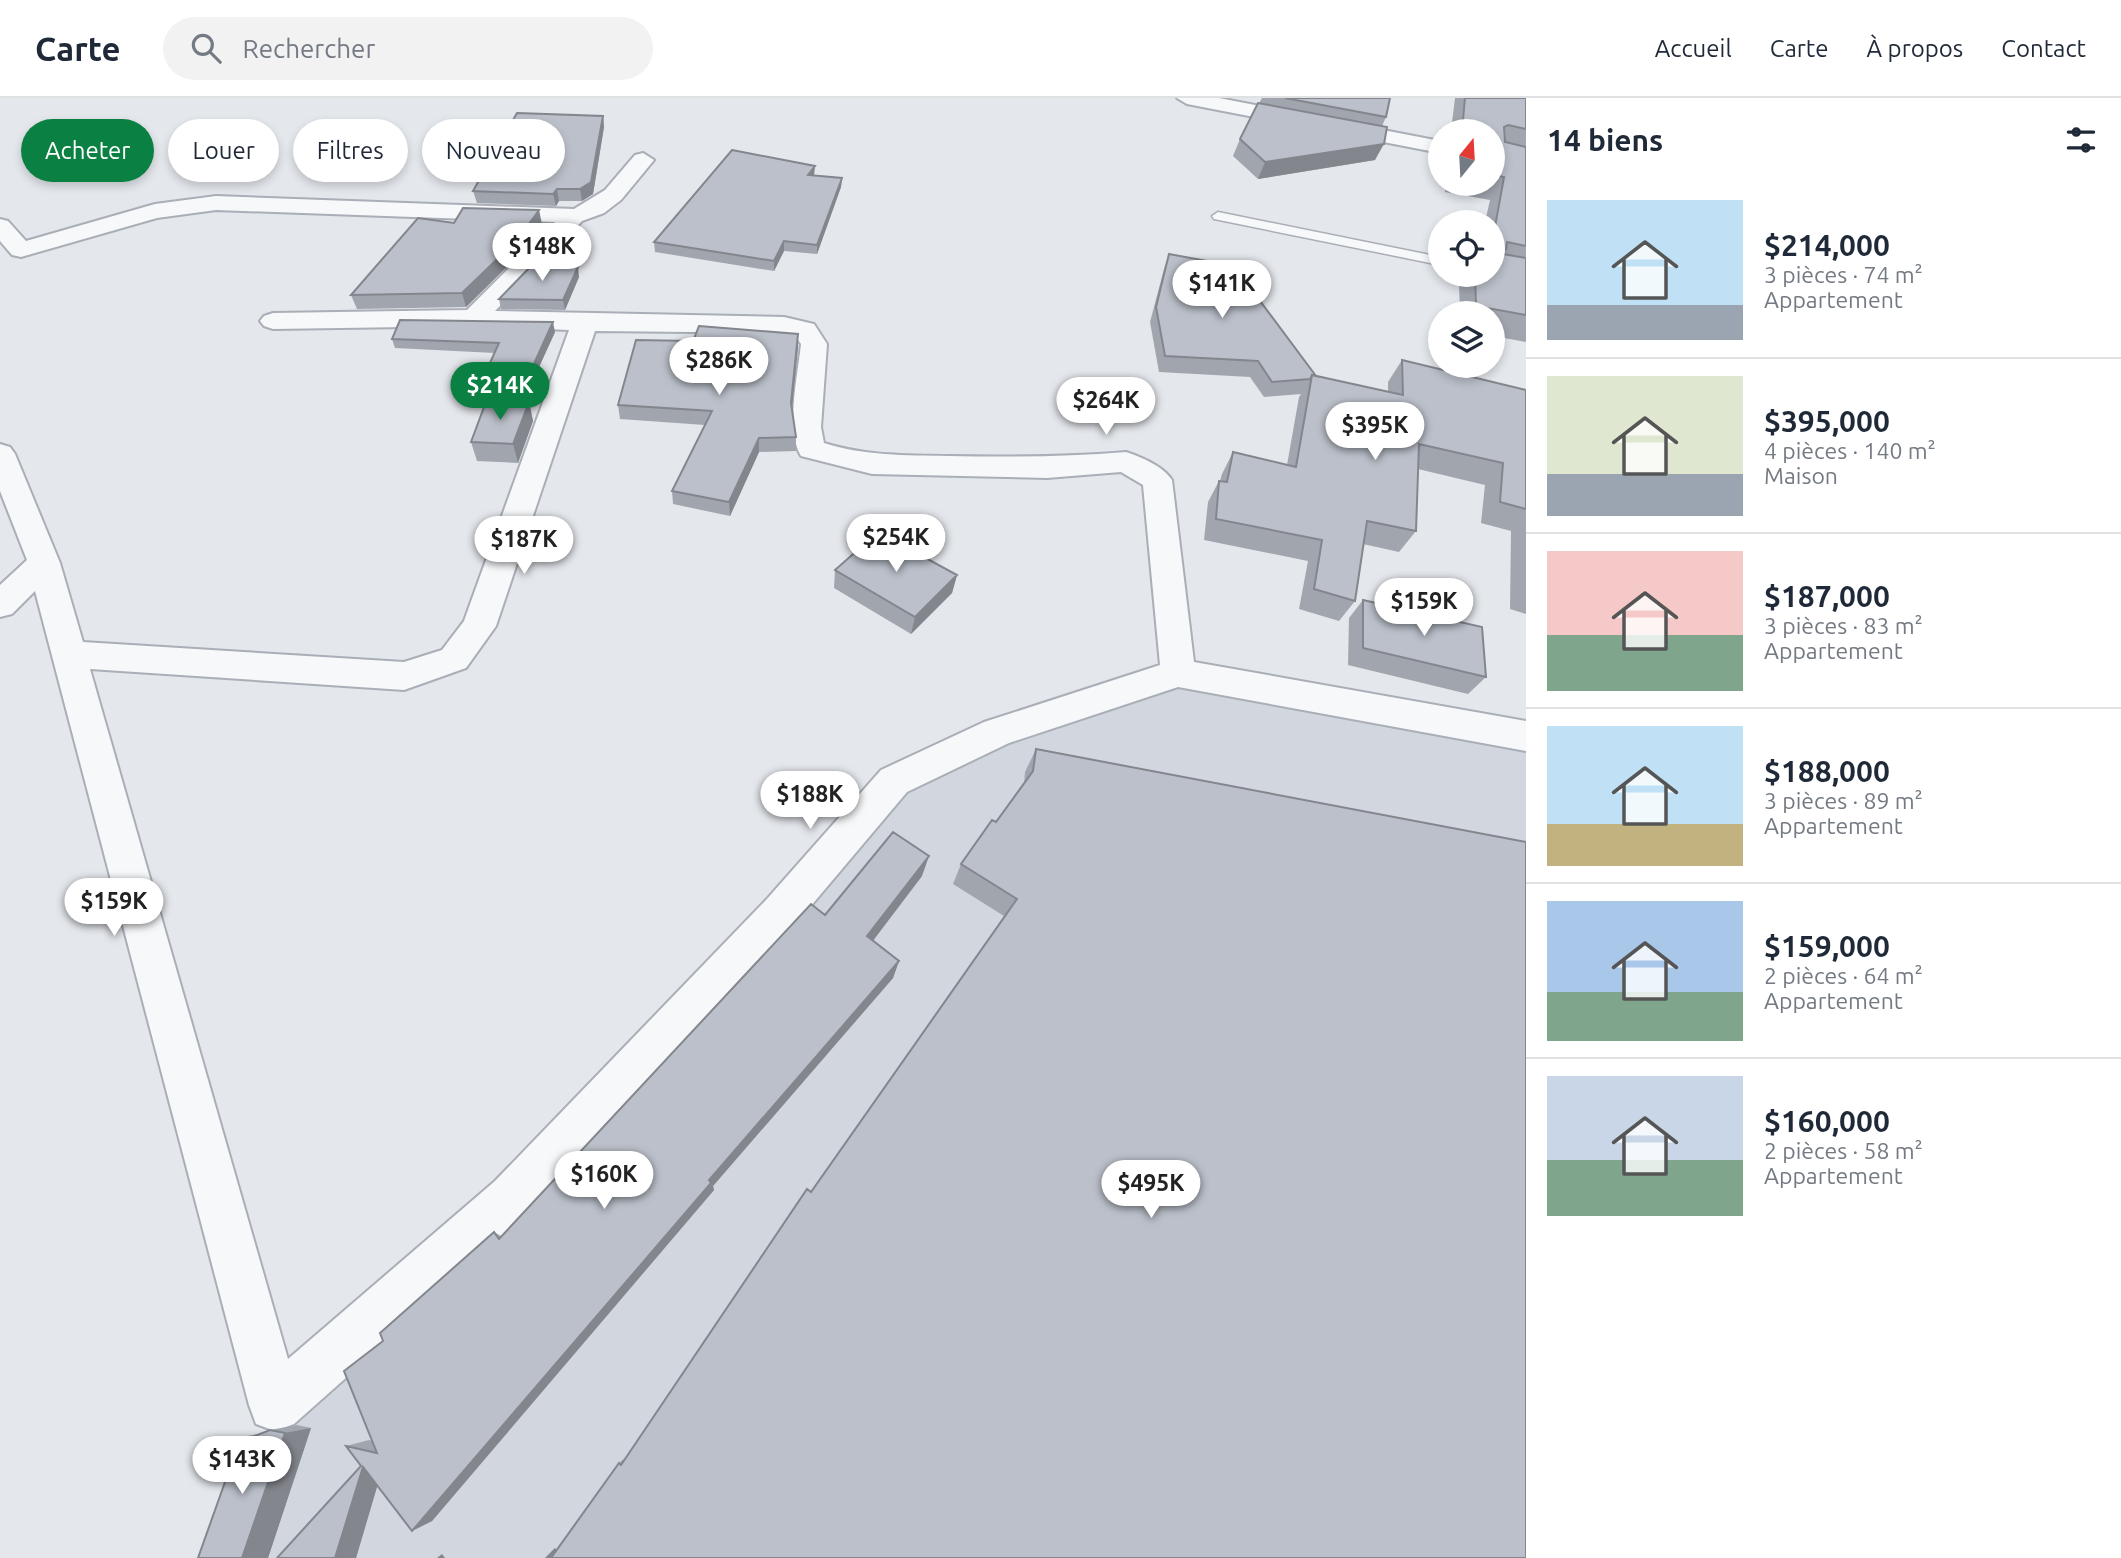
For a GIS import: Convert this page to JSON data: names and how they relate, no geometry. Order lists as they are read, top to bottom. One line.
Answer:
{"north":"top","page":{"header":"Carte","search":"Rechercher","nav":["Accueil","Carte","À propos","Contact"],"heading":"14 biens","chip":["Acheter","Louer","Filtres","Nouveau"],"list":[{"name":"$214,000","note":"3 pièces · 74 m² · Appartement"},{"name":"$395,000","note":"4 pièces · 140 m² · Maison"},{"name":"$187,000","note":"3 pièces · 83 m² · Appartement"},{"name":"$188,000","note":"3 pièces · 89 m² · Appartement"},{"name":"$159,000","note":"2 pièces · 64 m² · Appartement"},{"name":"$160,000","note":"2 pièces · 58 m² · Appartement"}],"price":["$148K","$141K","$286K","$214K","$264K","$395K","$254K","$187K","$159K","$188K","$159K","$160K","$495K","$143K"]}}
